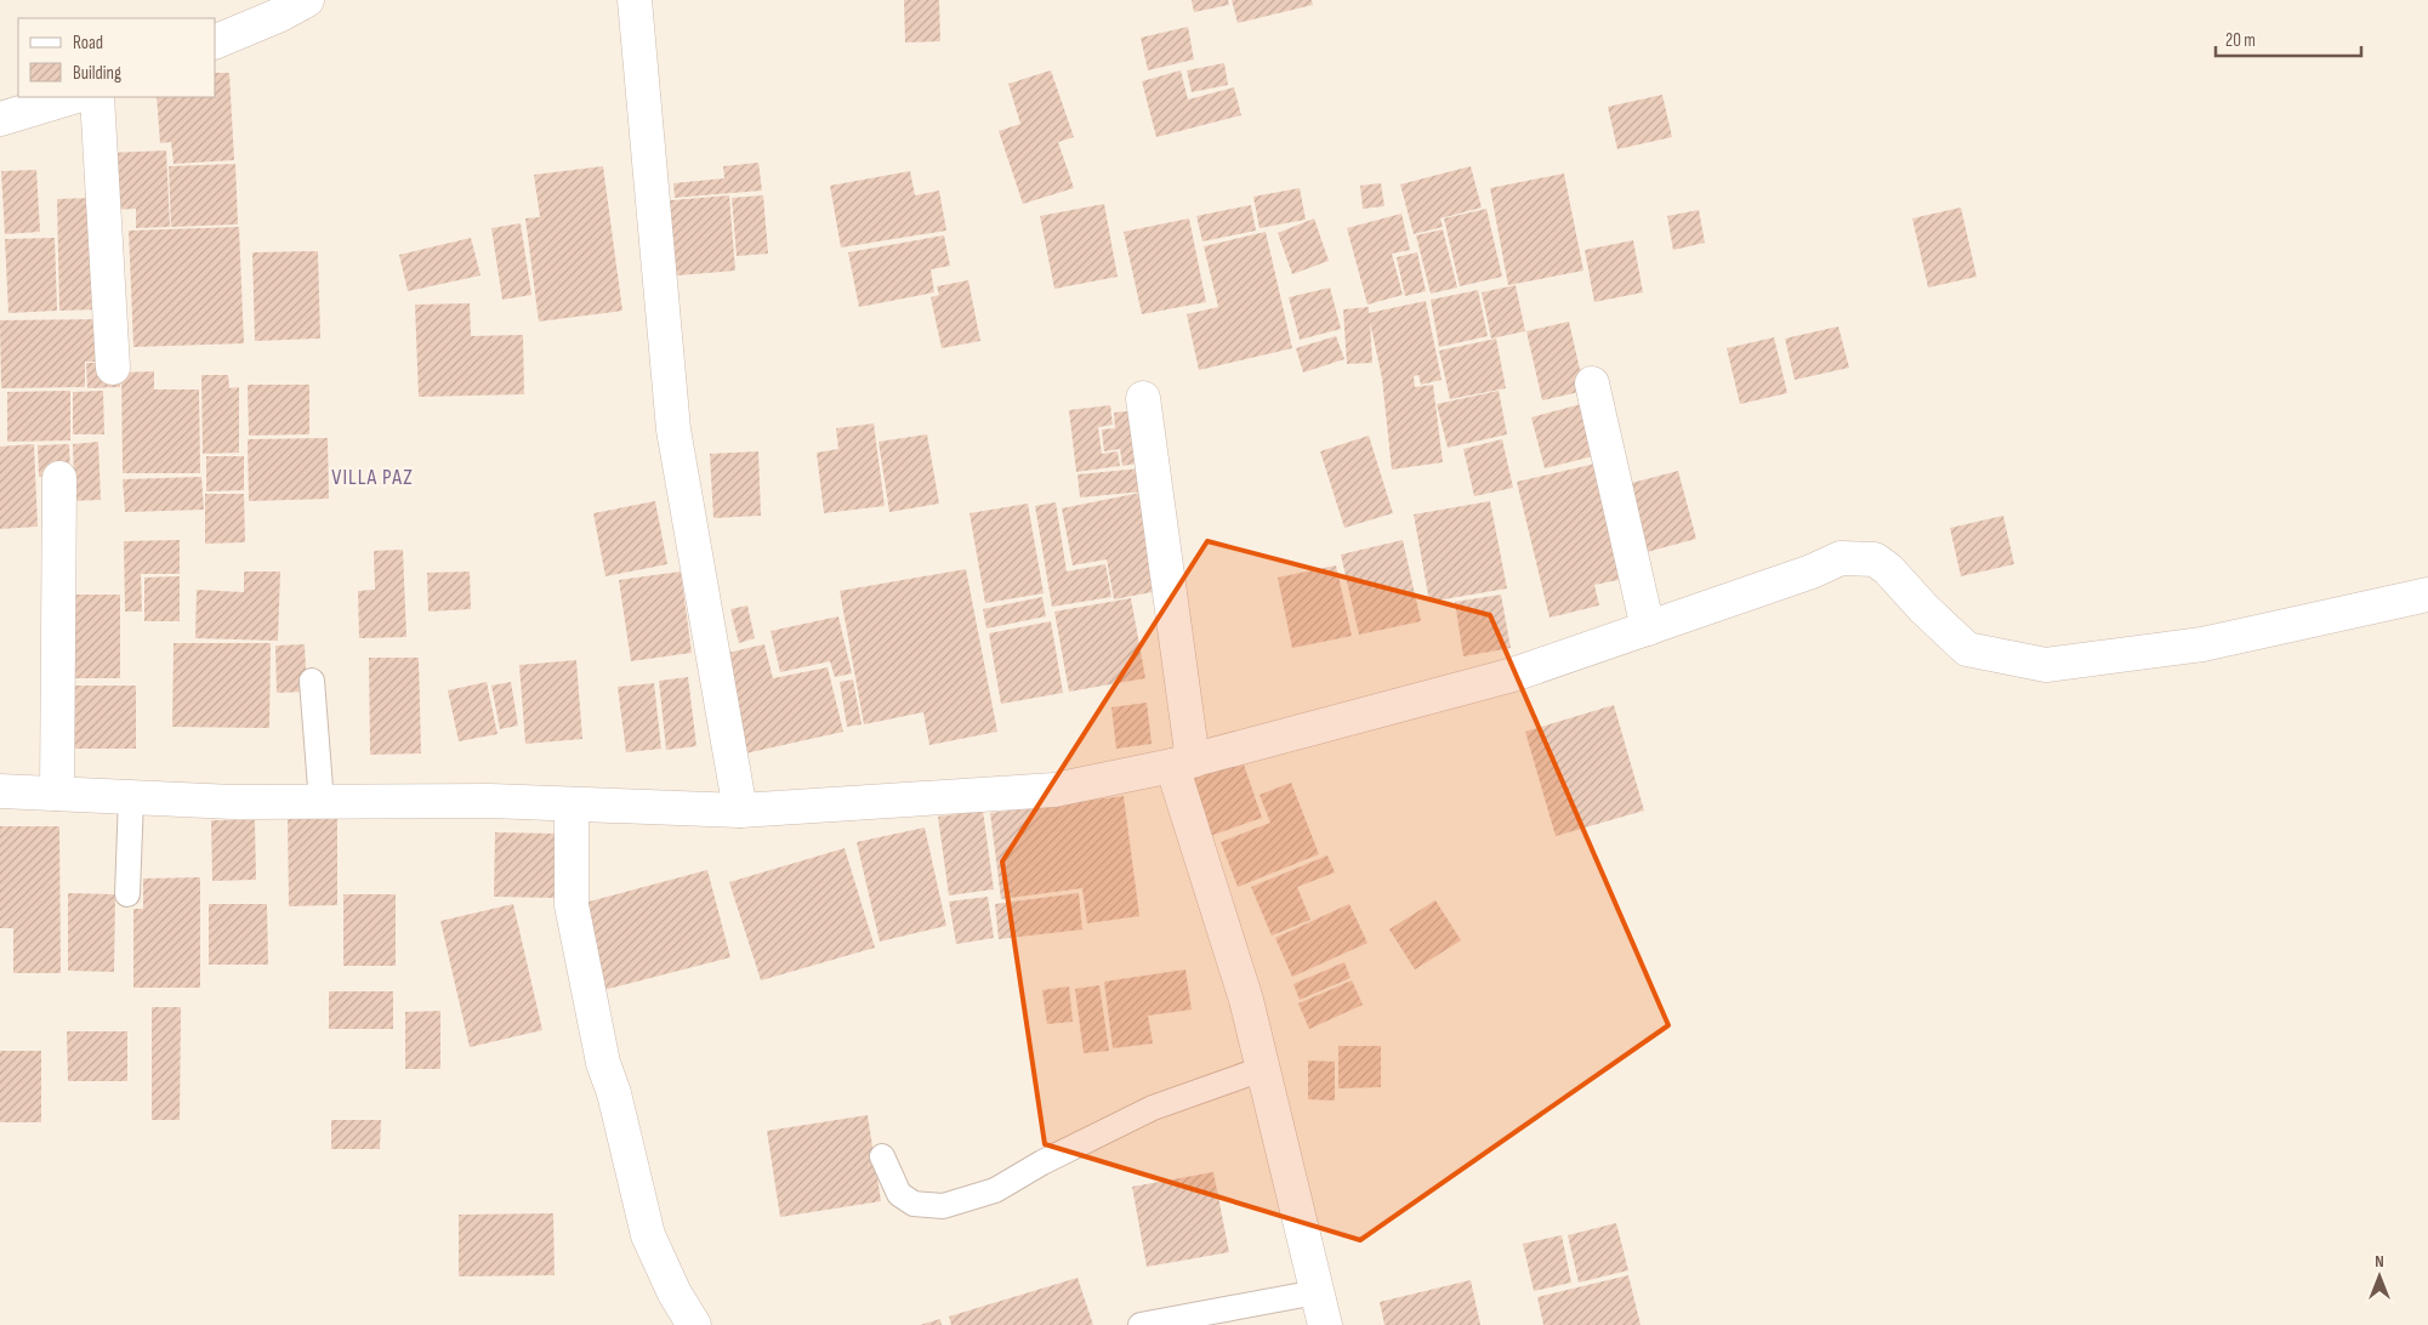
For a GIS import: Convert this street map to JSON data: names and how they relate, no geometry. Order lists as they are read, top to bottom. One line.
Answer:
{"districts":["VILLA PAZ"],"legend":["Road","Building"],"scale_bar":"20 m","north":"top"}
